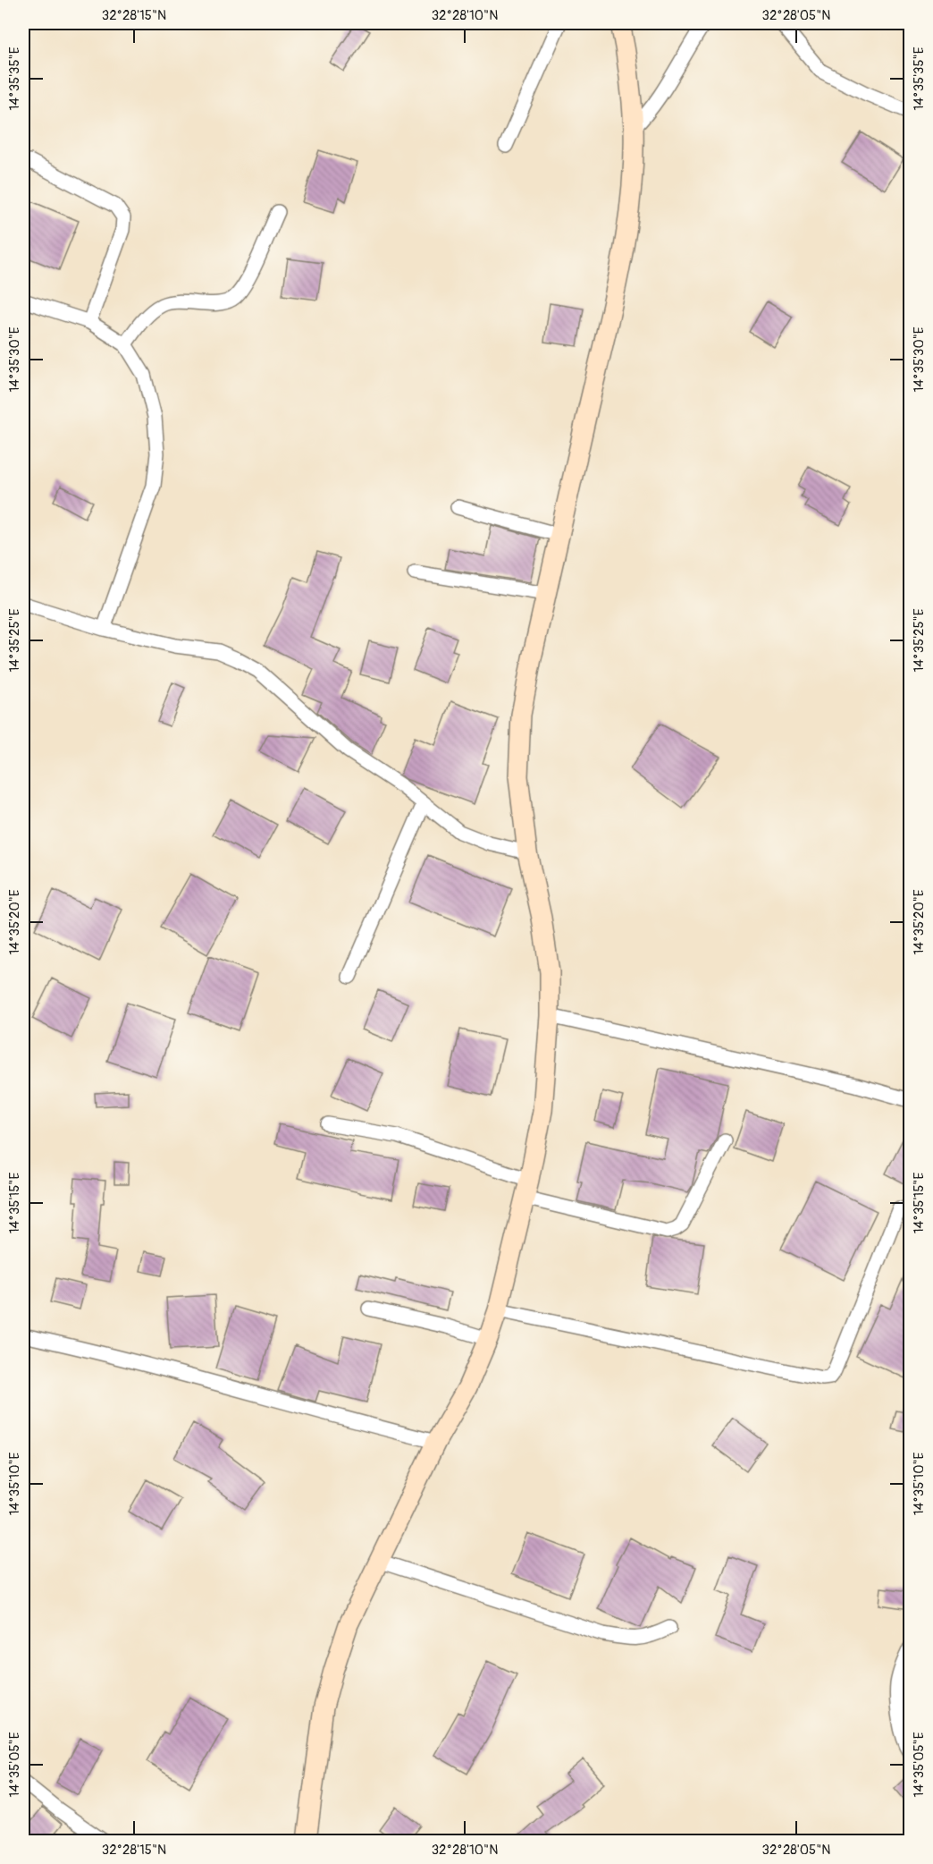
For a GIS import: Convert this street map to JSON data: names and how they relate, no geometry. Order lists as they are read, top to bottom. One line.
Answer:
{"coordinates":["32°28'15\"N","32°28'10\"N","32°28'05\"N","14°35'35\"E","14°35'30\"E","14°35'25\"E","14°35'20\"E","14°35'15\"E","14°35'10\"E","14°35'05\"E"]}
